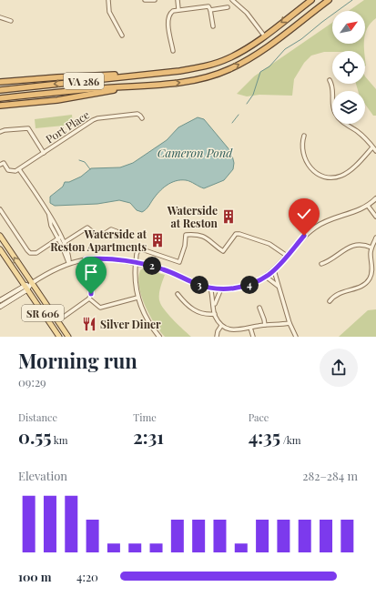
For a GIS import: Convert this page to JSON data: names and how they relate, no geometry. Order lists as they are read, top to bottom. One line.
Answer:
{"streets":{"highway":["VA 286"],"main road":["SR 606"],"street":["Port Place"]},"water":["Cameron Pond"],"places":{"building":["Waterside at Reston","Waterside at Reston Apartments"],"restaurant":["Silver Diner"]},"north":"top right","page":{"pins":["2","3","4"],"heading":["Morning run","09:29"],"stats":[["Distance","0.55 km"],["Time","2:31"],["Pace","4:35 /km"]],"chart":["Elevation","282–284 m"],"list":[{"name":"100 m","note":"4:20"}]}}
